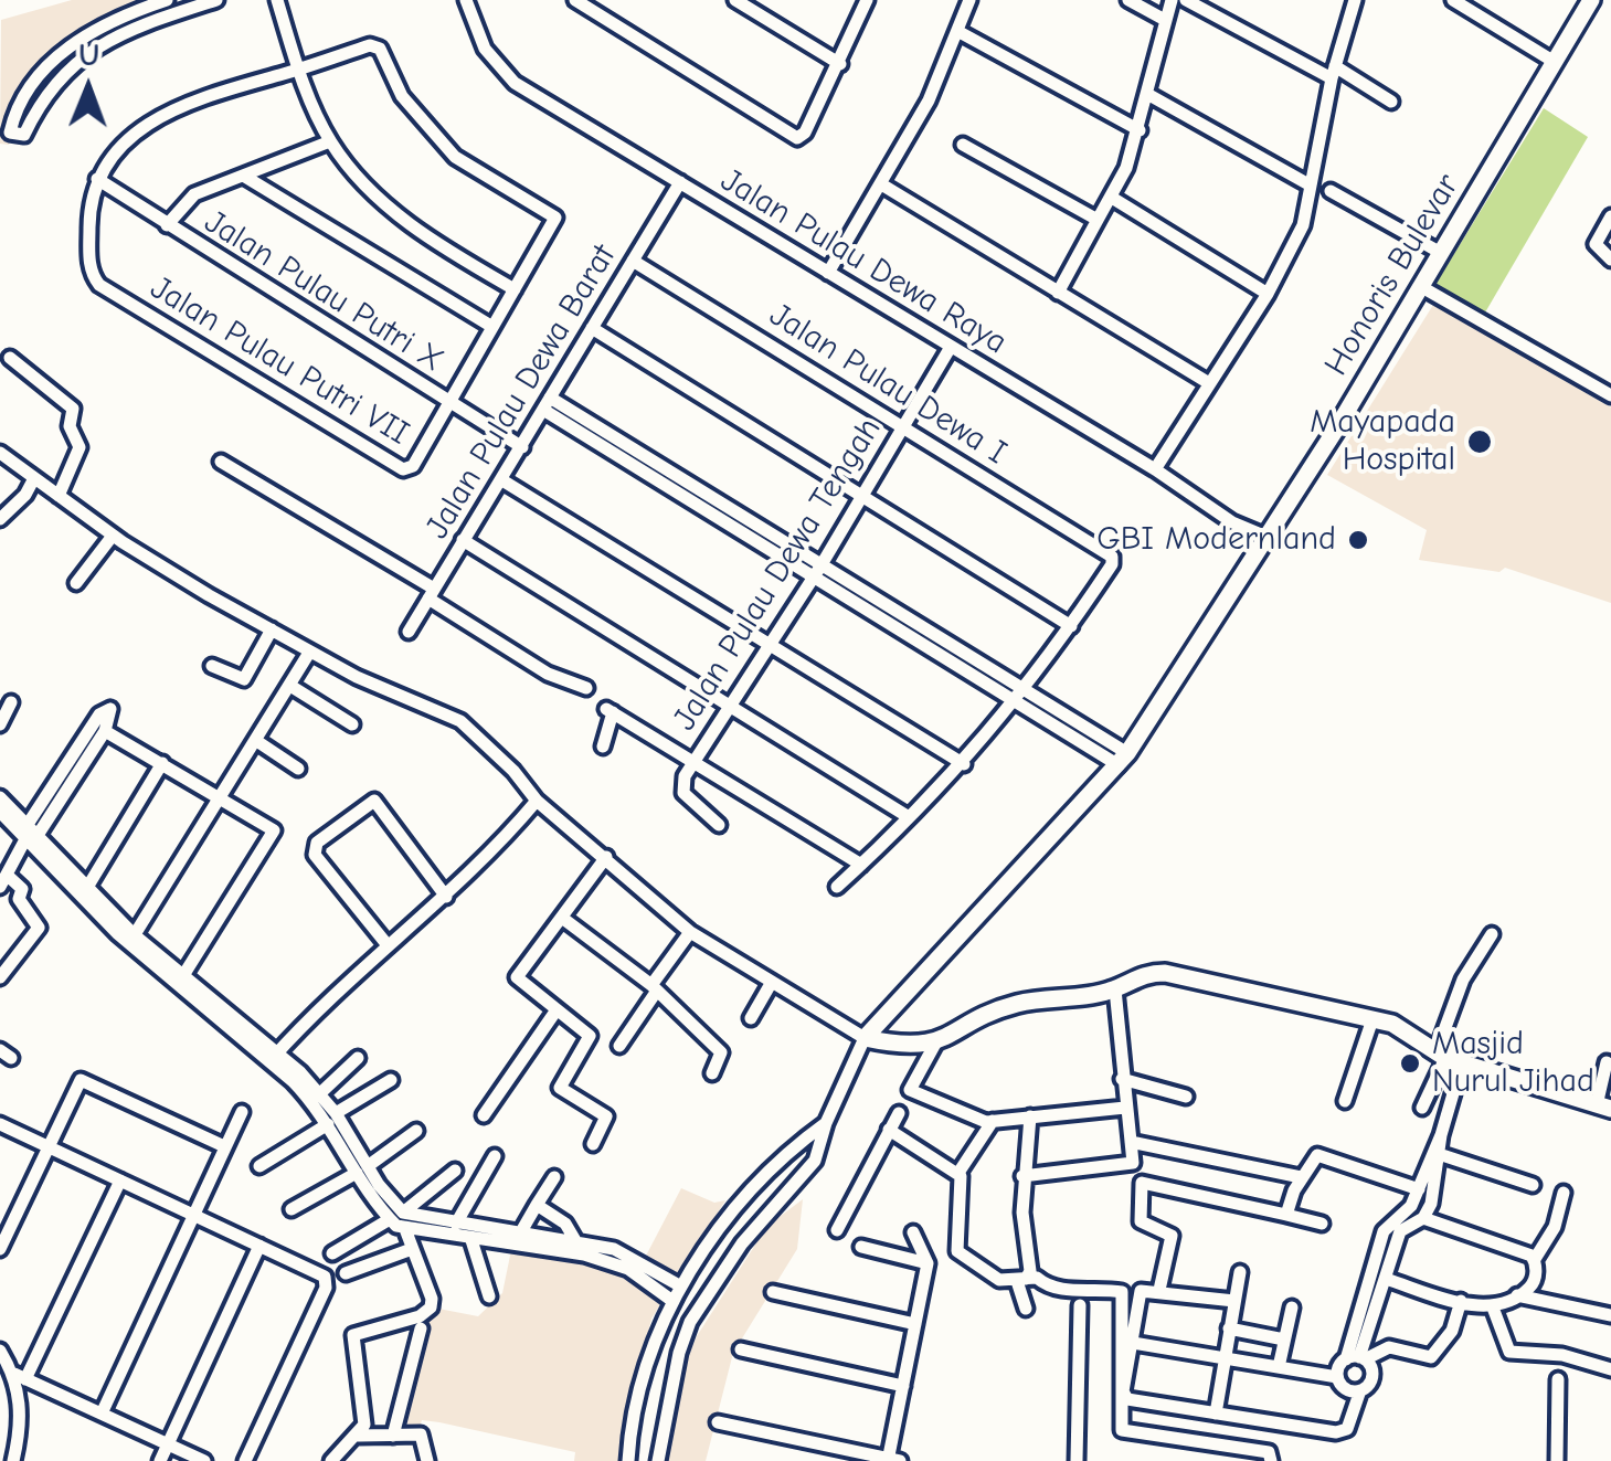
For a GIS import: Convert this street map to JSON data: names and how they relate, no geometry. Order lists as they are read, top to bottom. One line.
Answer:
{"streets":{"street":["Jalan Pulau Dewa Raya","Honoris Bulevar","Jalan Pulau Putri X","Jalan Pulau Putri VII","Jalan Pulau Dewa I","Jalan Pulau Dewa Barat","Jalan Pulau Dewa Tengah"]},"crossings":[["Jalan Pulau Dewa Raya","Honoris Bulevar"],["Jalan Pulau Dewa Raya","Jalan Pulau Dewa Barat"],["Jalan Pulau Dewa Raya","Jalan Pulau Dewa Tengah"],["Jalan Pulau Putri X","Jalan Pulau Putri VII"],["Jalan Pulau Putri X","Jalan Pulau Dewa Barat"],["Jalan Pulau Dewa I","Jalan Pulau Dewa Barat"],["Jalan Pulau Dewa I","Jalan Pulau Dewa Tengah"]],"places":["Mayapada Hospital","GBI Modernland","Masjid Nurul Jihad"],"north":"top"}
